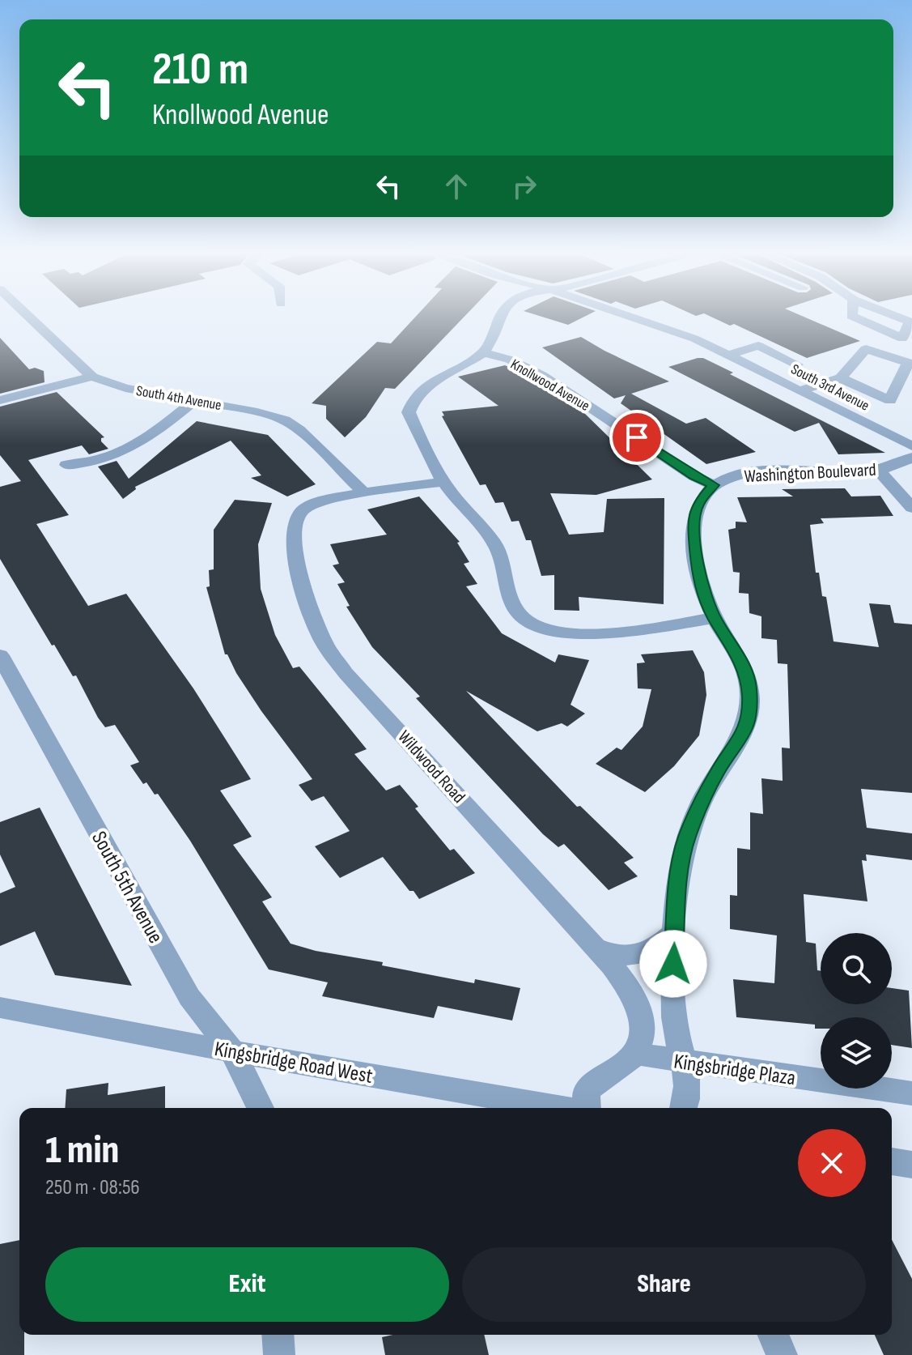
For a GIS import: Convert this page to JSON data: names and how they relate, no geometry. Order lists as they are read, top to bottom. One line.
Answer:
{"streets":{"street":["Knollwood Avenue","South 3rd Avenue","South 4th Avenue","Washington Boulevard","Wildwood Road","South 5th Avenue","Kingsbridge Road West","Kingsbridge Plaza"]},"crossings":[["Knollwood Avenue","Washington Boulevard"],["South 4th Avenue","Wildwood Road"],["Wildwood Road","Kingsbridge Plaza"],["South 5th Avenue","Kingsbridge Road West"]],"page":{"turn":["210 m","Knollwood Avenue"],"heading":["1 min","250 m · 08:56"],"buttons":["Exit","Share"]}}
